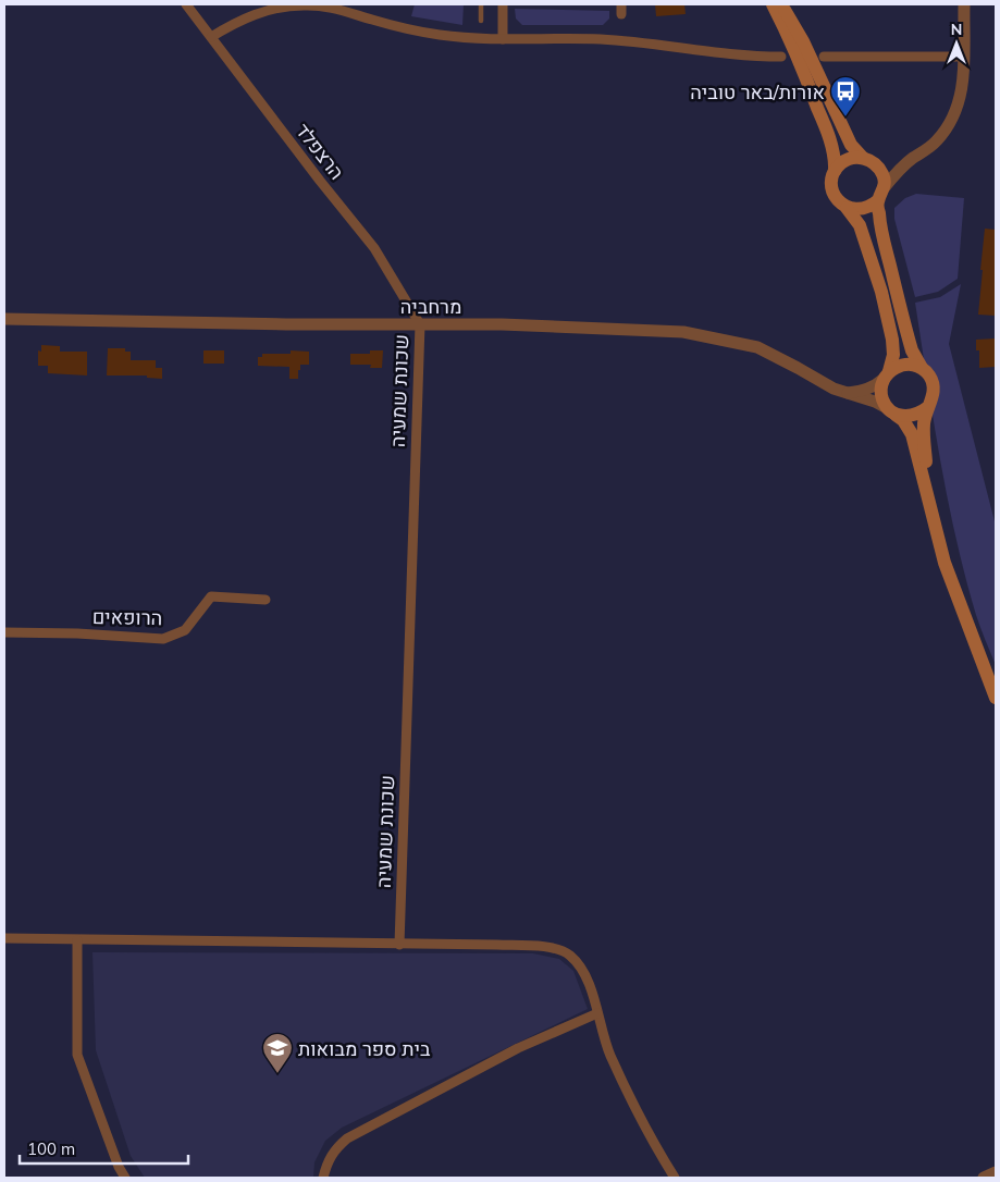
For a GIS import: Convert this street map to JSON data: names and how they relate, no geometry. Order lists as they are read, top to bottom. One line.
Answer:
{"streets":{"street":["הרצפלד","מרחביה","שכונת שמעיה","הרופאים"]},"crossings":[["הרצפלד","מרחביה"],["הרצפלד","שכונת שמעיה"],["מרחביה","שכונת שמעיה"]],"places":{"bus stop":["אורות/באר טוביה"],"school or university":["בית ספר מבואות"]},"scale_bar":"100 m","north":"top"}
